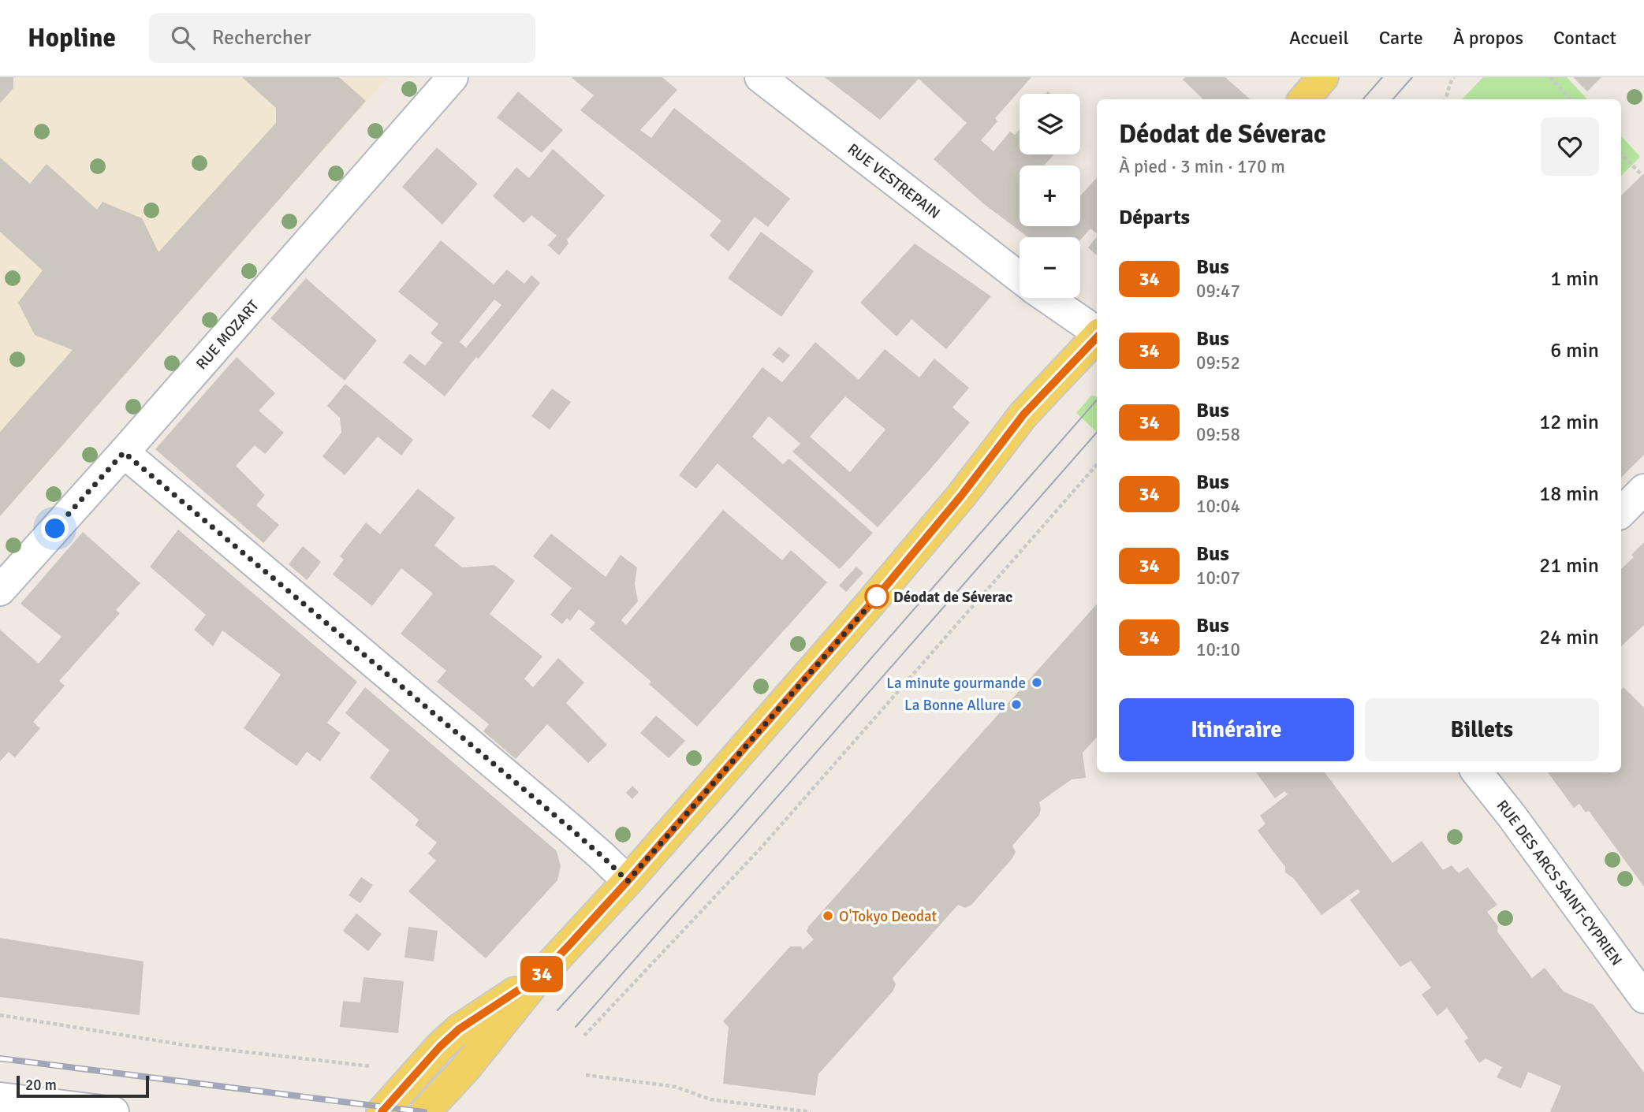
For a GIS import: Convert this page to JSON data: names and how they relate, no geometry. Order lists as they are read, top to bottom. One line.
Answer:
{"streets":{"street":["RUE VESTREPAIN","RUE MOZART","RUE DES ARCS SAINT-CYPRIEN"]},"places":["Déodat de Séverac","La minute gourmande","La Bonne Allure","O'Tokyo Deodat"],"lines":["bus line 34"],"scale_bar":"20 m","page":{"header":"Hopline","search":"Rechercher","nav":["Accueil","Carte","À propos","Contact"],"on_map":"34","map_buttons":["+","−"],"heading":[["Déodat de Séverac","À pied · 3 min · 170 m"],"Départs"],"list":[{"mark":"34","name":"Bus","note":"09:47","value":"1 min"},{"mark":"34","name":"Bus","note":"09:52","value":"6 min"},{"mark":"34","name":"Bus","note":"09:58","value":"12 min"},{"mark":"34","name":"Bus","note":"10:04","value":"18 min"},{"mark":"34","name":"Bus","note":"10:07","value":"21 min"},{"mark":"34","name":"Bus","note":"10:10","value":"24 min"}],"buttons":["Itinéraire","Billets"],"scale":"20 m"}}
